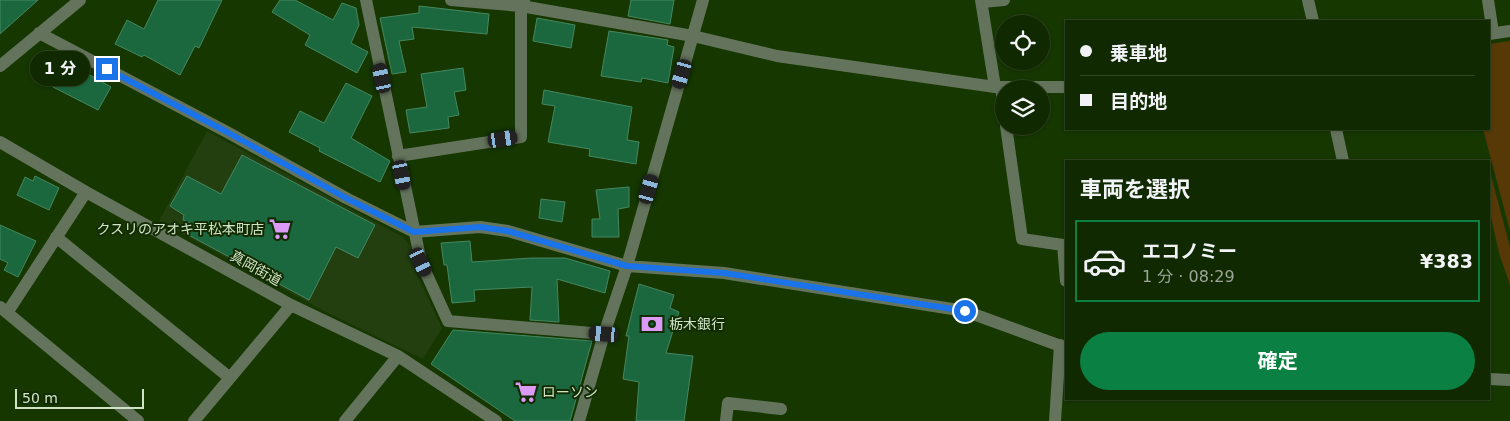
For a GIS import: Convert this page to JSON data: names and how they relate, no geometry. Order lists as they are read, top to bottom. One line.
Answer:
{"streets":{"street":["真岡街道"]},"places":{"supermarket":["クスリのアオキ平松本町店","ローソン"],"bank":["栃木銀行"]},"scale_bar":"50 m","page":{"banner":["乗車地","目的地"],"bubble":"1 分","heading":"車両を選択","list":[{"name":"エコノミー","note":"1 分 · 08:29","value":"¥383"}],"buttons":"確定","scale":"50 m"}}
